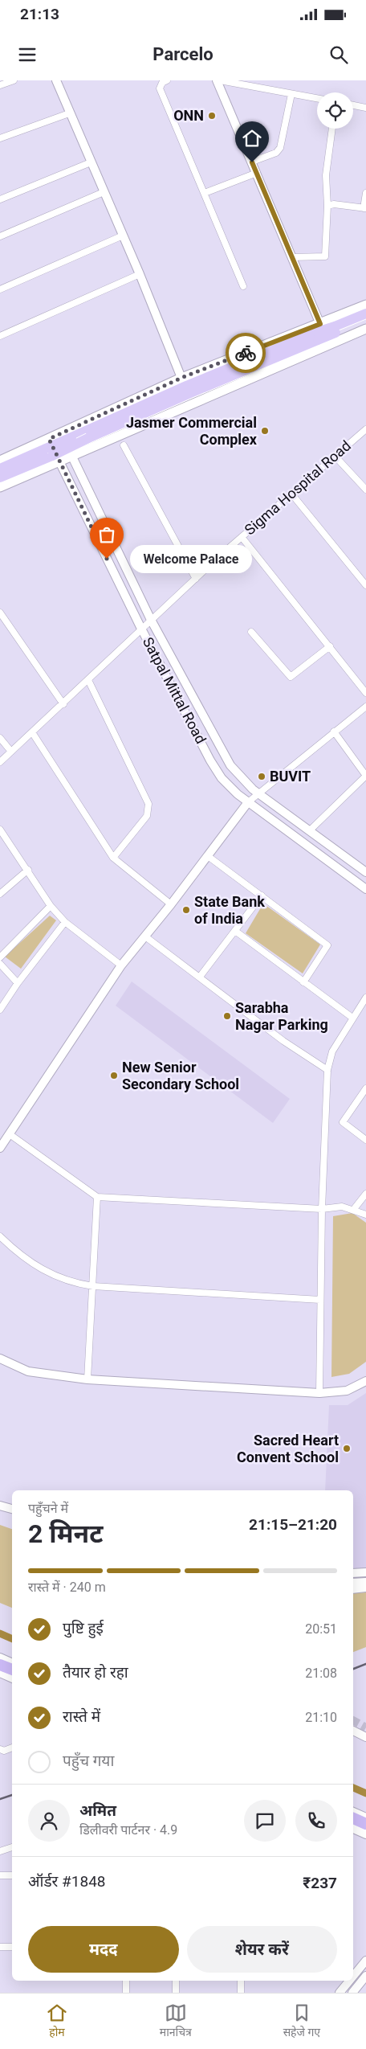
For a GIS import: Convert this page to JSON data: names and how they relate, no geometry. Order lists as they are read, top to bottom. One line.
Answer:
{"streets":{"street":["Sigma Hospital Road","Satpal Mittal Road"]},"crossings":[["Sigma Hospital Road","Satpal Mittal Road"]],"places":["ONN","Jasmer Commercial Complex","Welcome Palace","BUVIT","State Bank of India","Sarabha Nagar Parking","New Senior Secondary School","Sacred Heart Convent School"],"page":{"status":"21:13","header":"Parcelo","bubble":"Welcome Palace","heading":["2 मिनट","पहुँचने में","21:15–21:20"],"panel":["अमित","डिलीवरी पार्टनर · 4.9","ऑर्डर #1848","₹237"],"bar":"रास्ते में · 240 m","list":[["पुष्टि हुई","20:51"],["तैयार हो रहा","21:08"],["रास्ते में","21:10"],"पहुँच गया"],"buttons":["मदद","शेयर करें"],"tabs":["होम","मानचित्र","सहेजे गए"]}}
